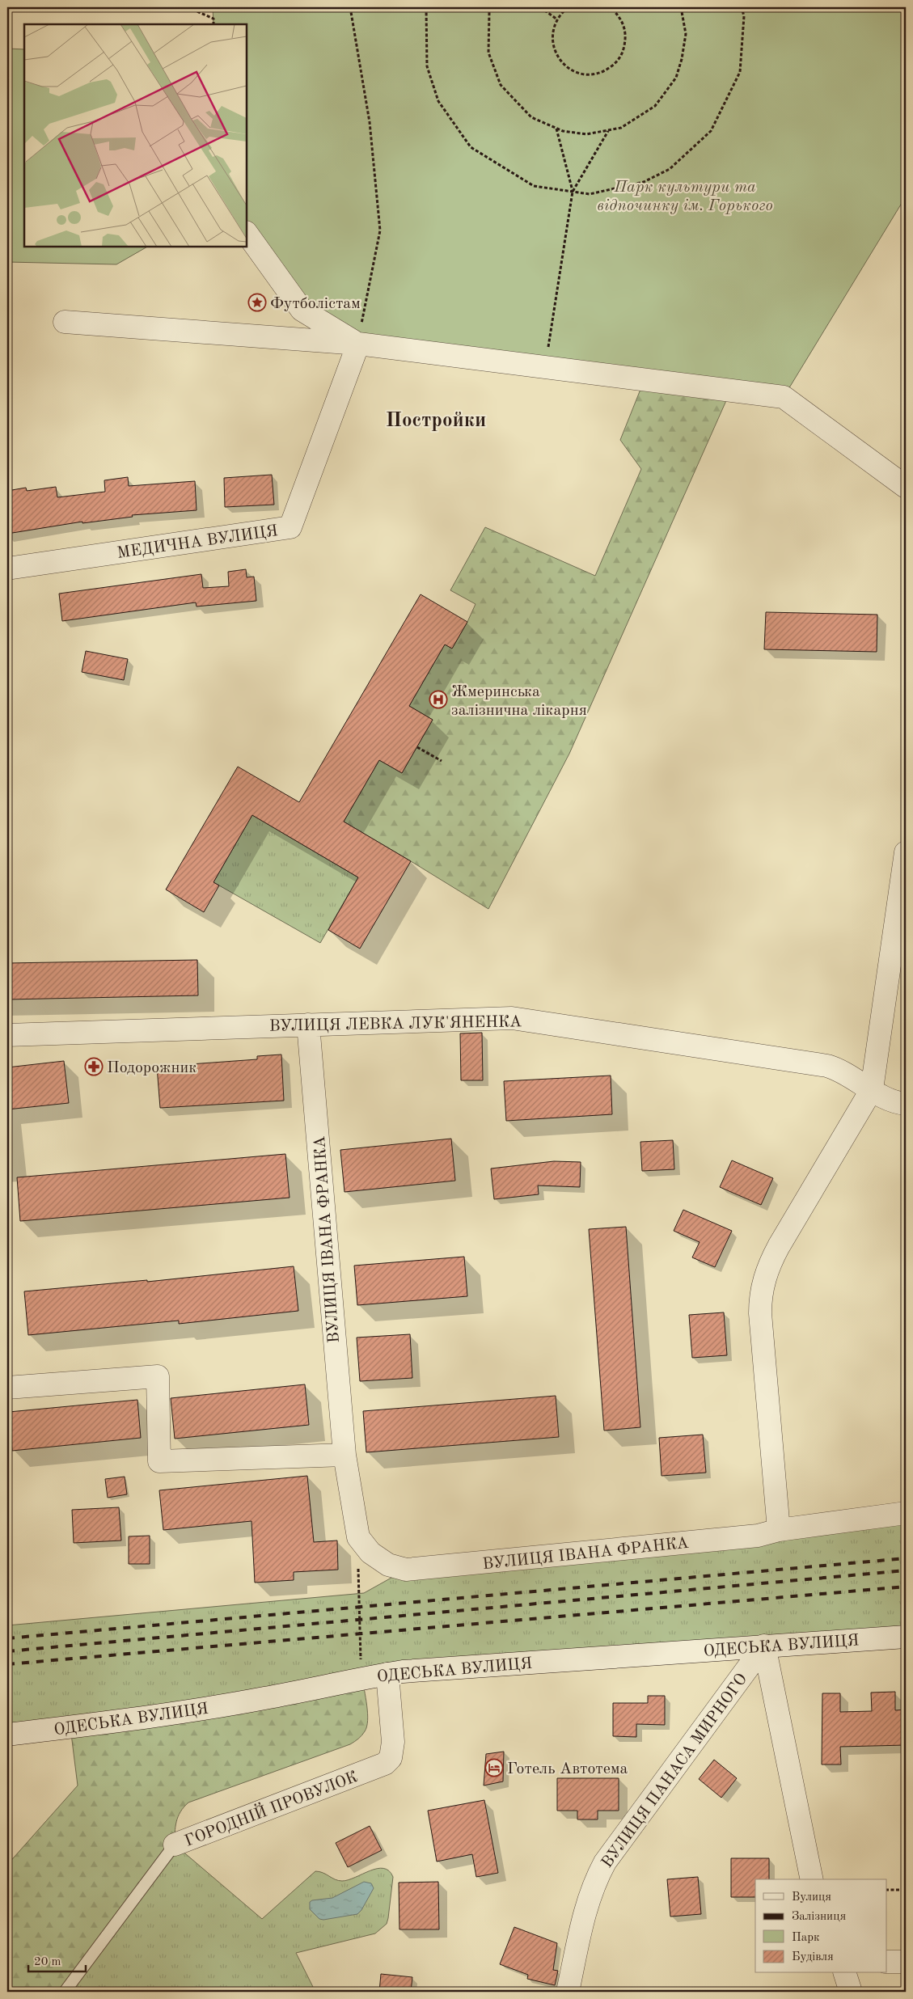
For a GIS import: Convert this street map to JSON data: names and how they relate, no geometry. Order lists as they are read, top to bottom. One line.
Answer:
{"streets":{"street":["МЕДИЧНА ВУЛИЦЯ","ВУЛИЦЯ ЛЕВКА ЛУК'ЯНЕНКА","ВУЛИЦЯ ІВАНА ФРАНКА","ОДЕСЬКА ВУЛИЦЯ","ВУЛИЦЯ ПАНАСА МИРНОГО","ГОРОДНІЙ ПРОВУЛОК"]},"crossings":[["ВУЛИЦЯ ЛЕВКА ЛУК'ЯНЕНКА","ВУЛИЦЯ ІВАНА ФРАНКА"],["ОДЕСЬКА ВУЛИЦЯ","ВУЛИЦЯ ПАНАСА МИРНОГО"],["ОДЕСЬКА ВУЛИЦЯ","ГОРОДНІЙ ПРОВУЛОК"]],"districts":["Постройки"],"parks":["Парк культури та відпочинку ім. Горького"],"places":{"place":["Футболістам"],"hospital":["Жмеринська залізнична лікарня"],"pharmacy":["Подорожник"],"hotel":["Готель Автотема"]},"legend":["Вулиця","Залізниця","Парк","Будівля"],"scale_bar":"20 m"}
